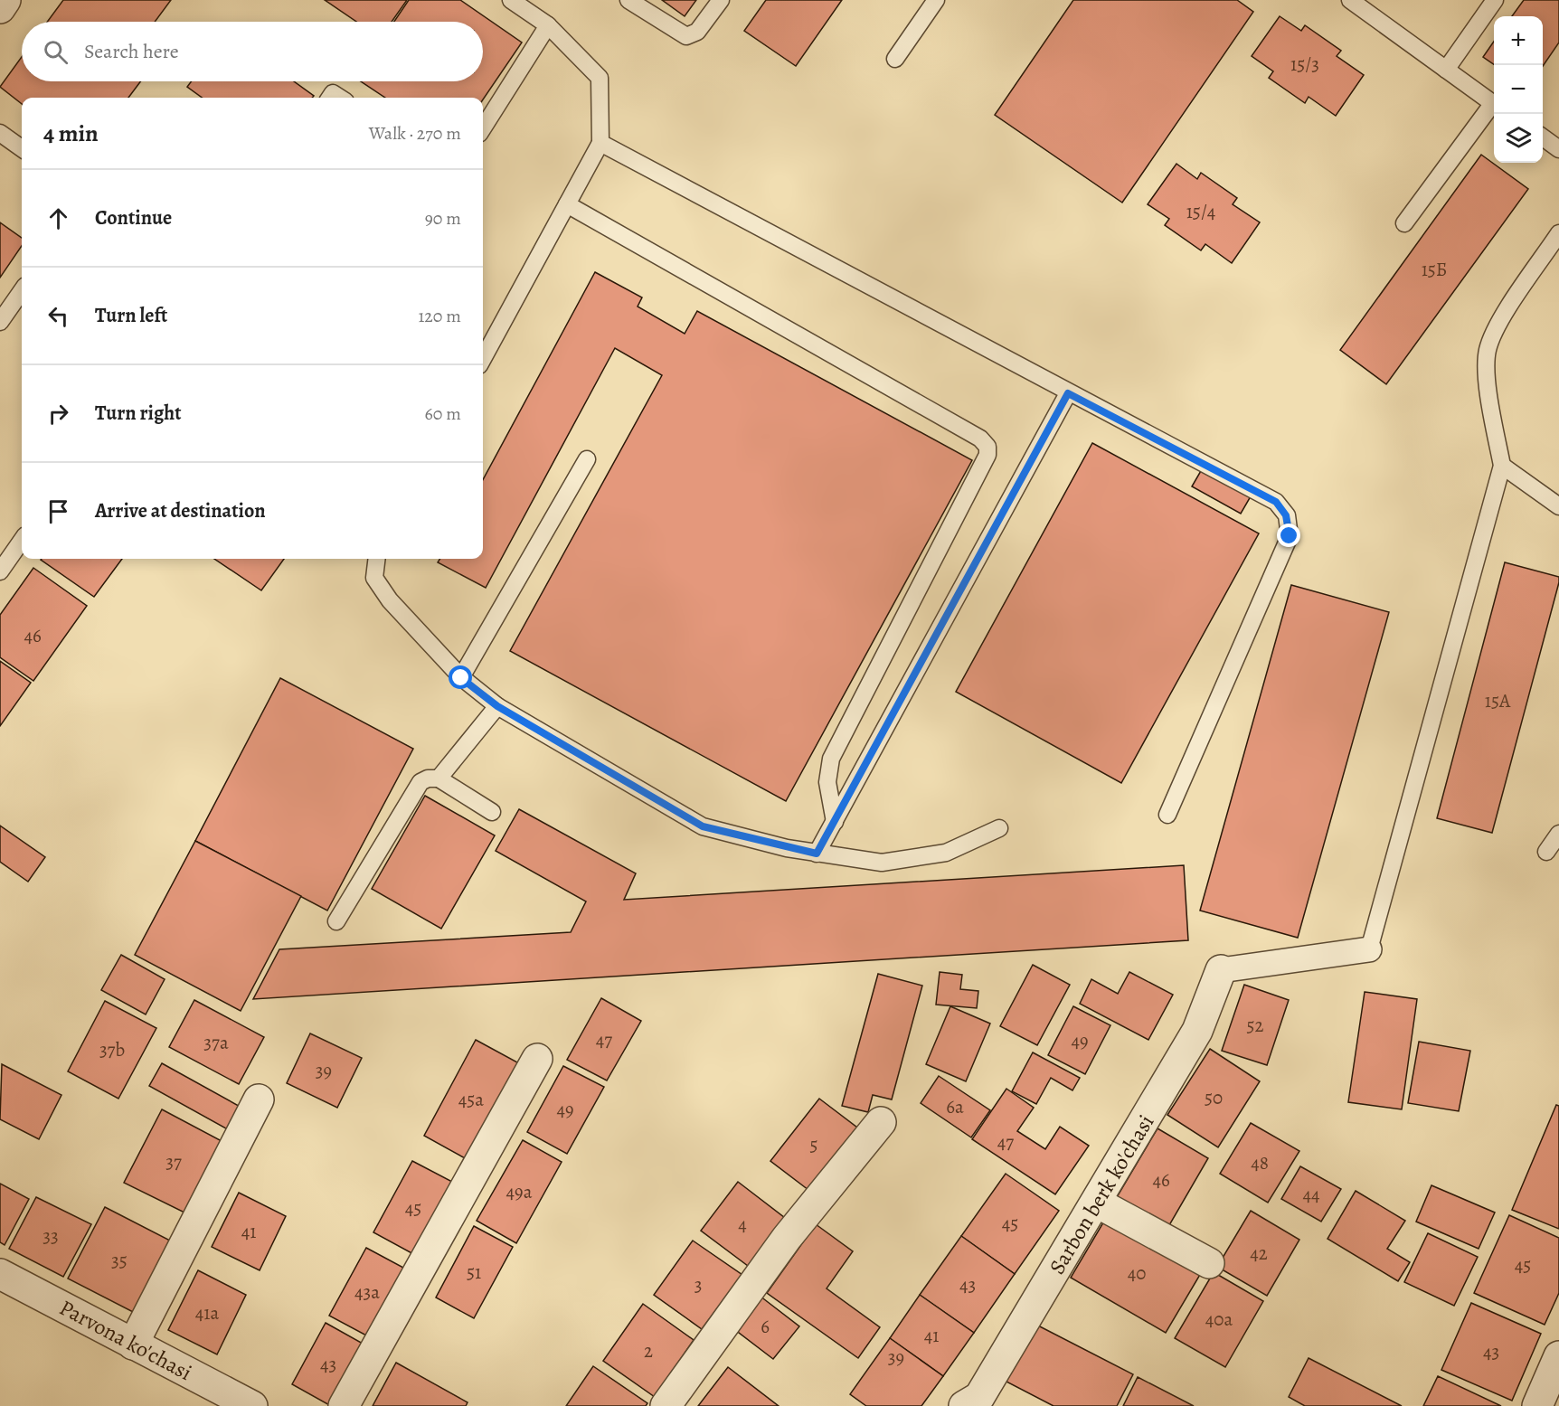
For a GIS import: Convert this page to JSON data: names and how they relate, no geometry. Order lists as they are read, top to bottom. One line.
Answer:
{"streets":{"street":["Sarbon berk ko'chasi","Parvona ko'chasi"]},"house_numbers":["15/3","15/4","15Б","46","15A","52","47","49","37a","37b","39","50","45a","6a","49","47","5","37","48","46","49a","44","45","45","4","41","33","42","35","45","51","40","3","43","43a","41a","40a","6","41","2","43","39","43"],"page":{"map_buttons":["+","−"],"search":"Search here","heading":["4 min","Walk · 270 m"],"list":[["Continue","90 m"],["Turn left","120 m"],["Turn right","60 m"],"Arrive at destination"]}}
